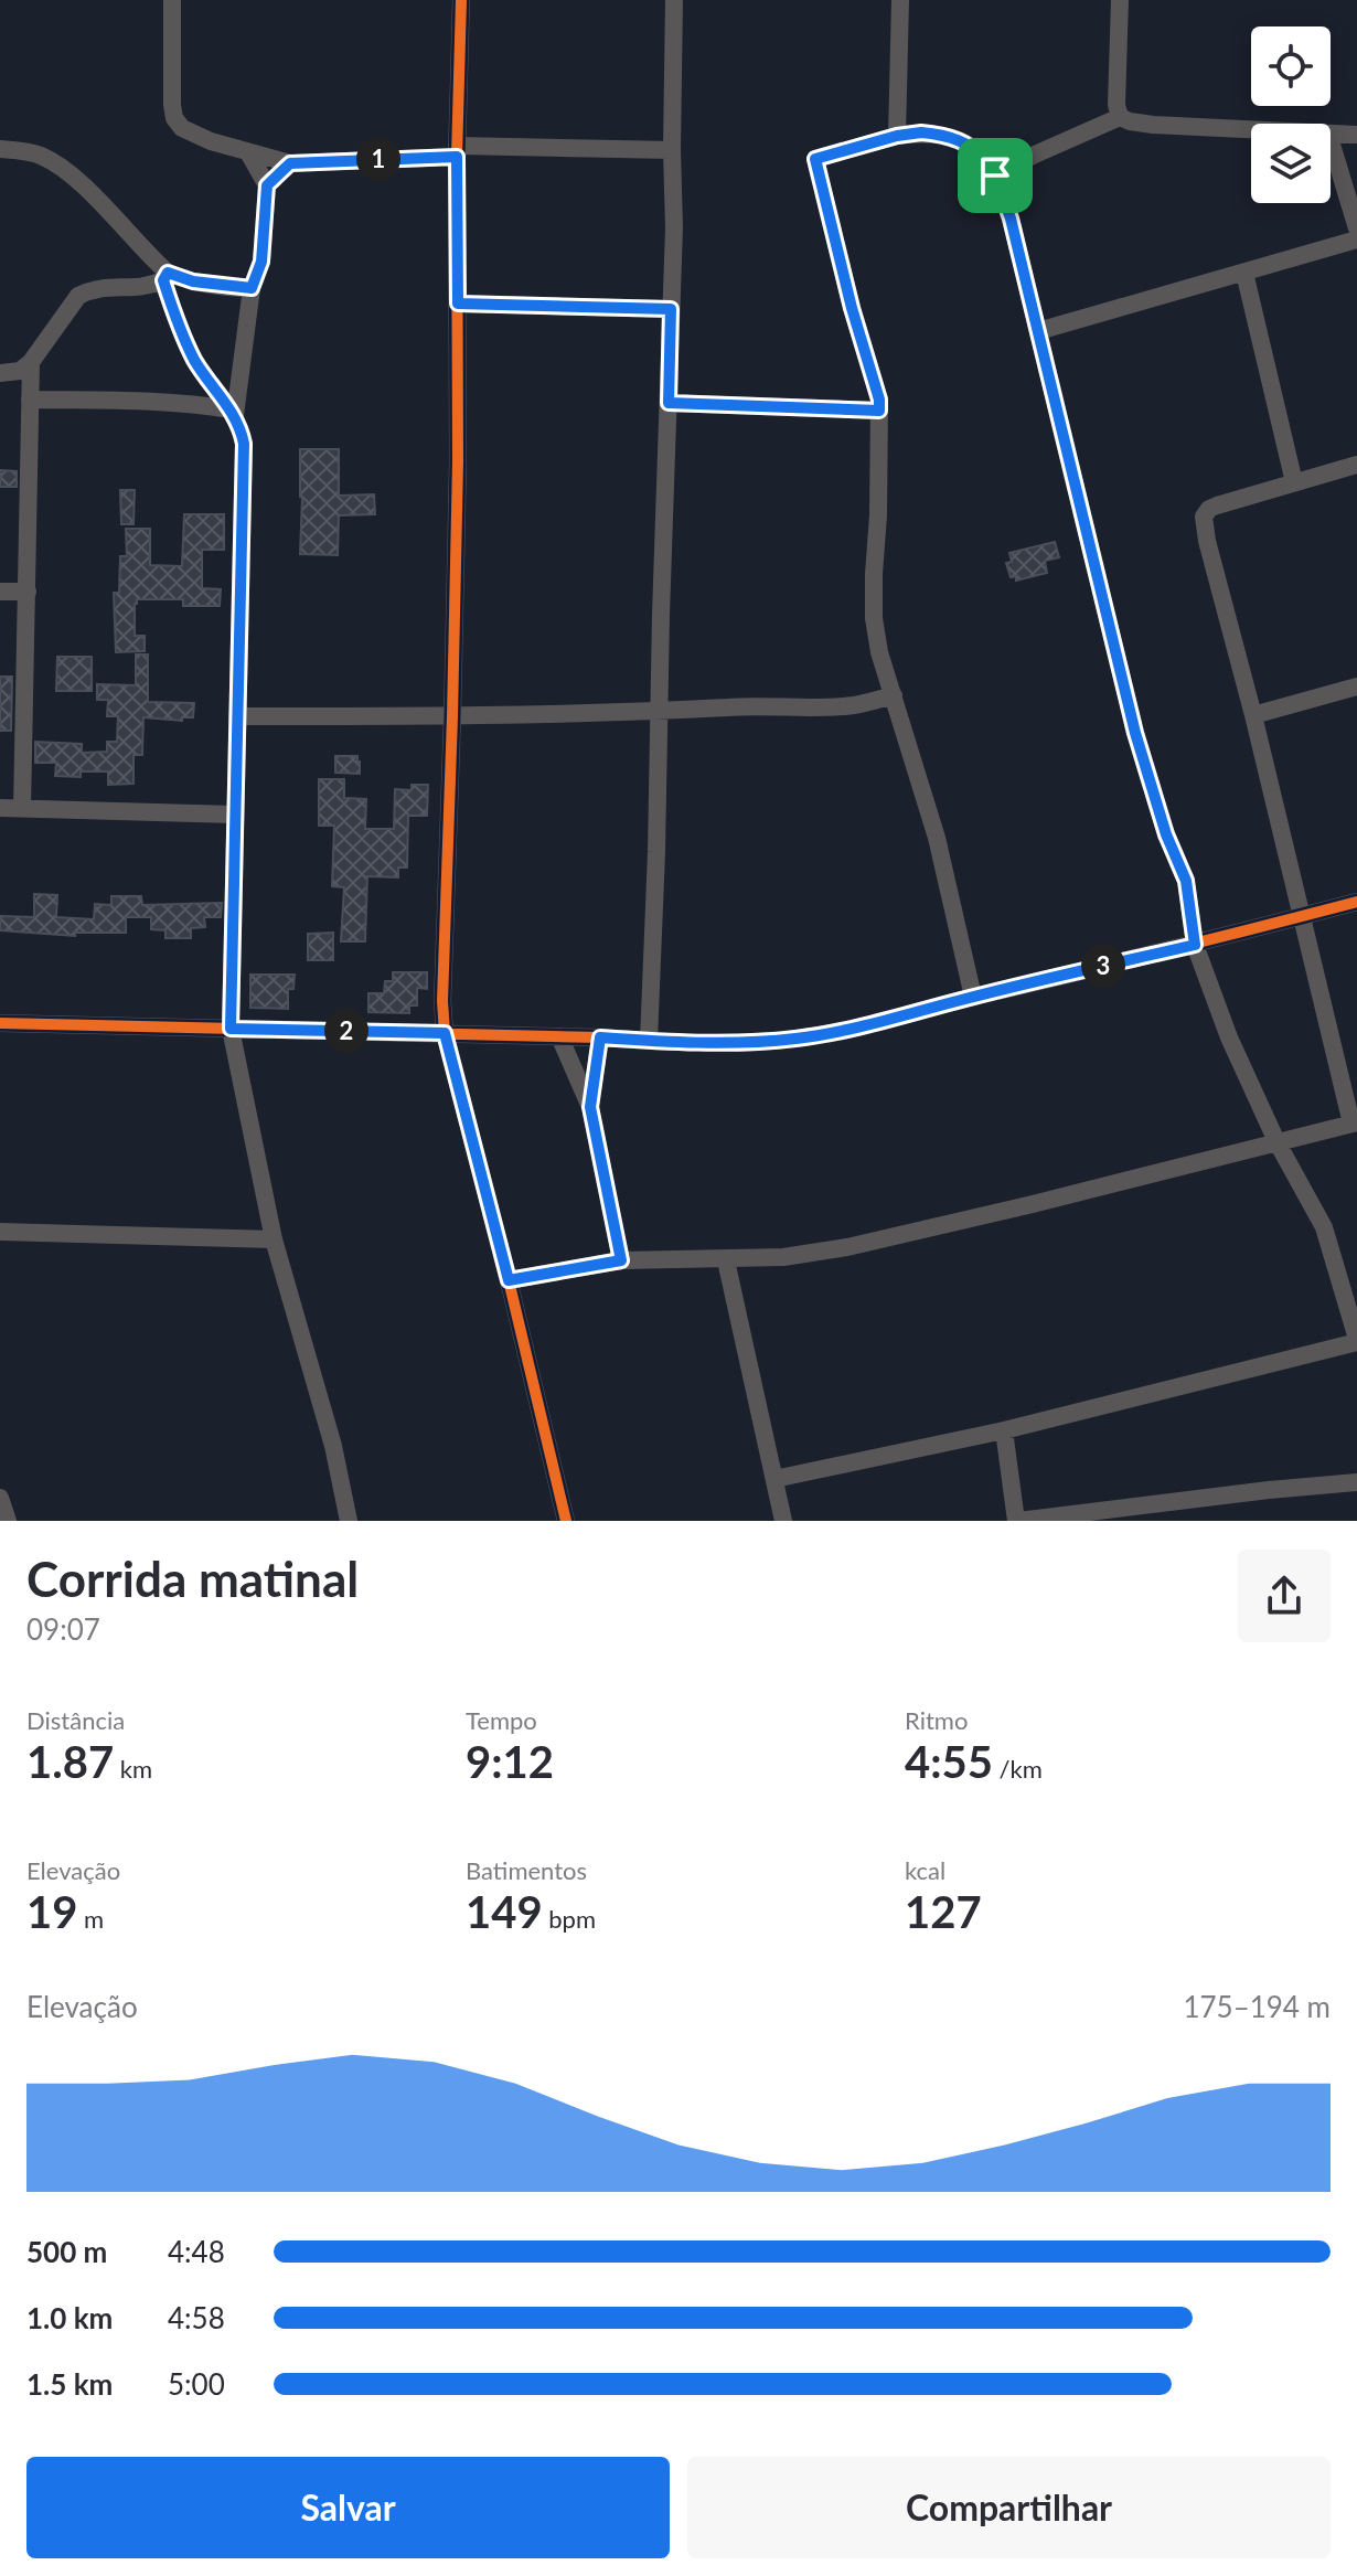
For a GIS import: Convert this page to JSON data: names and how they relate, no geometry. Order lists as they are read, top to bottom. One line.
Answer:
{"page":{"pins":["1","3","2"],"heading":["Corrida matinal","09:07"],"stats":[["Distância","1.87 km"],["Tempo","9:12"],["Ritmo","4:55 /km"],["Elevação","19 m"],["Batimentos","149 bpm"],["kcal","127"]],"chart":["Elevação","175–194 m"],"list":[{"name":"500 m","note":"4:48"},{"name":"1.0 km","note":"4:58"},{"name":"1.5 km","note":"5:00"}],"buttons":["Salvar","Compartilhar"]}}
